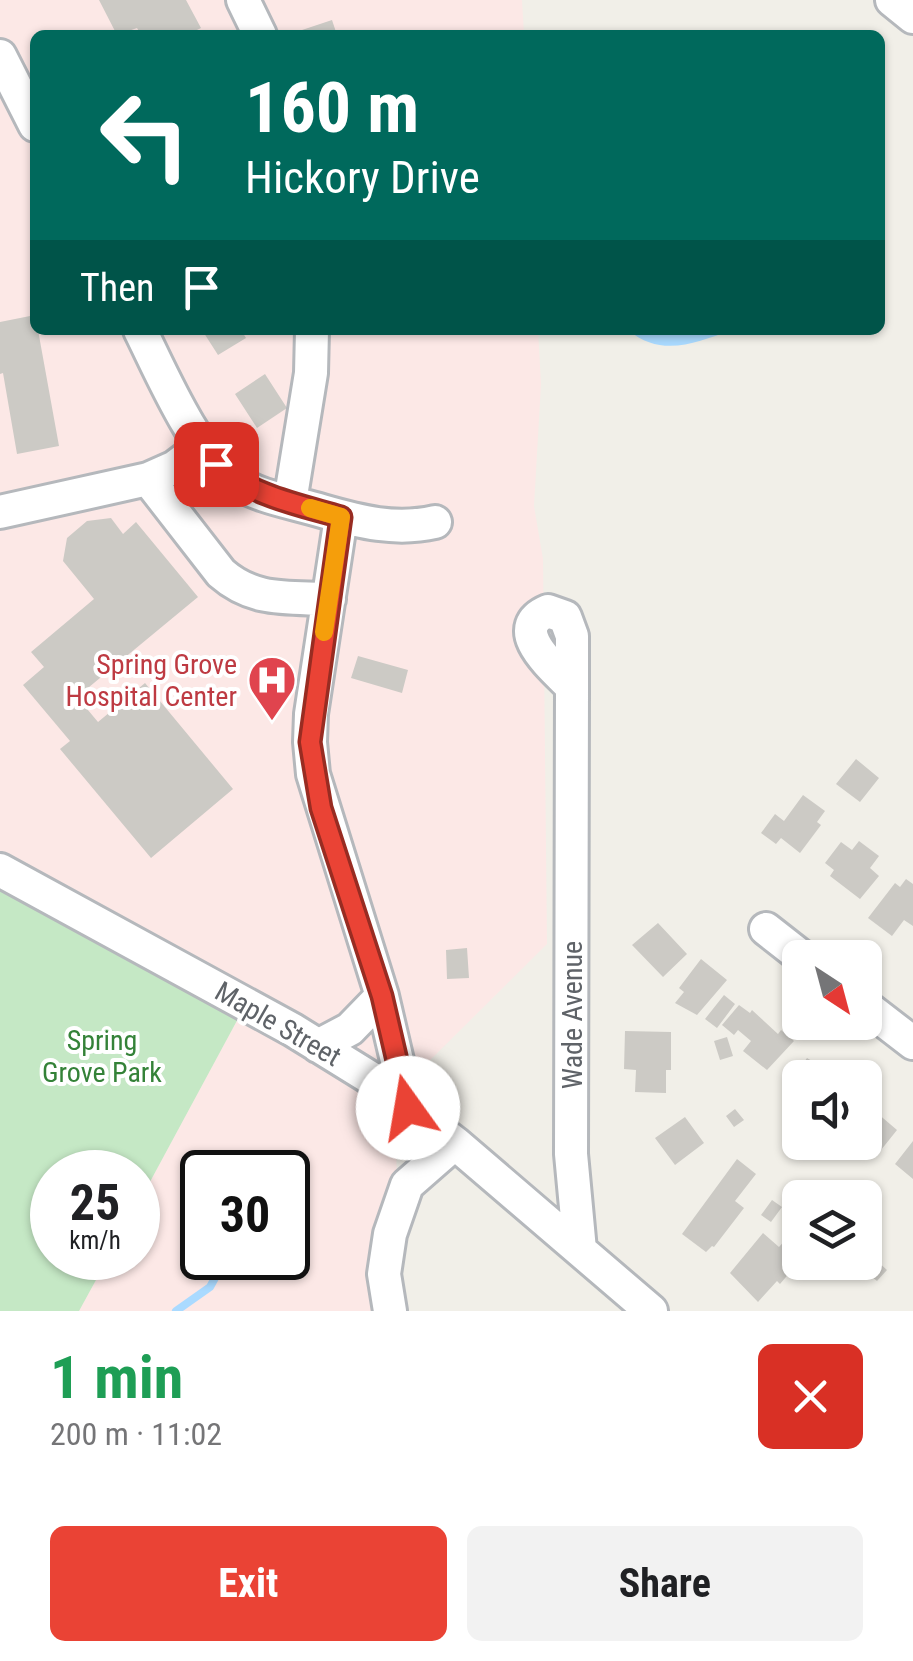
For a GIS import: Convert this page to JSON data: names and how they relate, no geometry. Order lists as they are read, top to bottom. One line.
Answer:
{"streets":{"street":["Wade Avenue","Maple Street"]},"crossings":[["Wade Avenue","Maple Street"]],"parks":["Spring Grove Park"],"places":{"hospital":["Spring Grove Hospital Center"]},"north":"bottom right","page":{"turn":["160 m","Hickory Drive"],"then":"Then","speed":"25 km/h","limit":"30","heading":["1 min","200 m · 11:02"],"buttons":["Exit","Share"]}}
